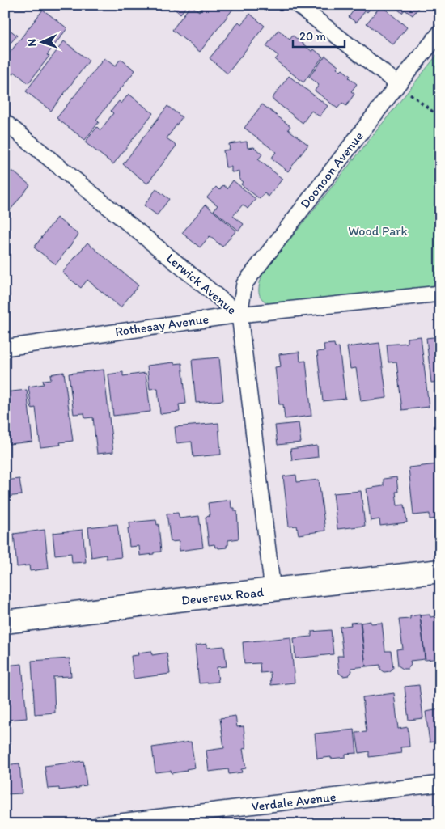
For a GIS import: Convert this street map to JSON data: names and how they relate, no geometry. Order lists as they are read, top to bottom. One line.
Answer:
{"streets":{"street":["Doonoon Avenue","Lerwick Avenue","Rothesay Avenue","Devereux Road","Verdale Avenue"]},"crossings":[["Doonoon Avenue","Lerwick Avenue"],["Doonoon Avenue","Rothesay Avenue"],["Lerwick Avenue","Rothesay Avenue"],["Lerwick Avenue","Devereux Road"]],"parks":["Wood Park"],"scale_bar":"20 m","north":"left"}
